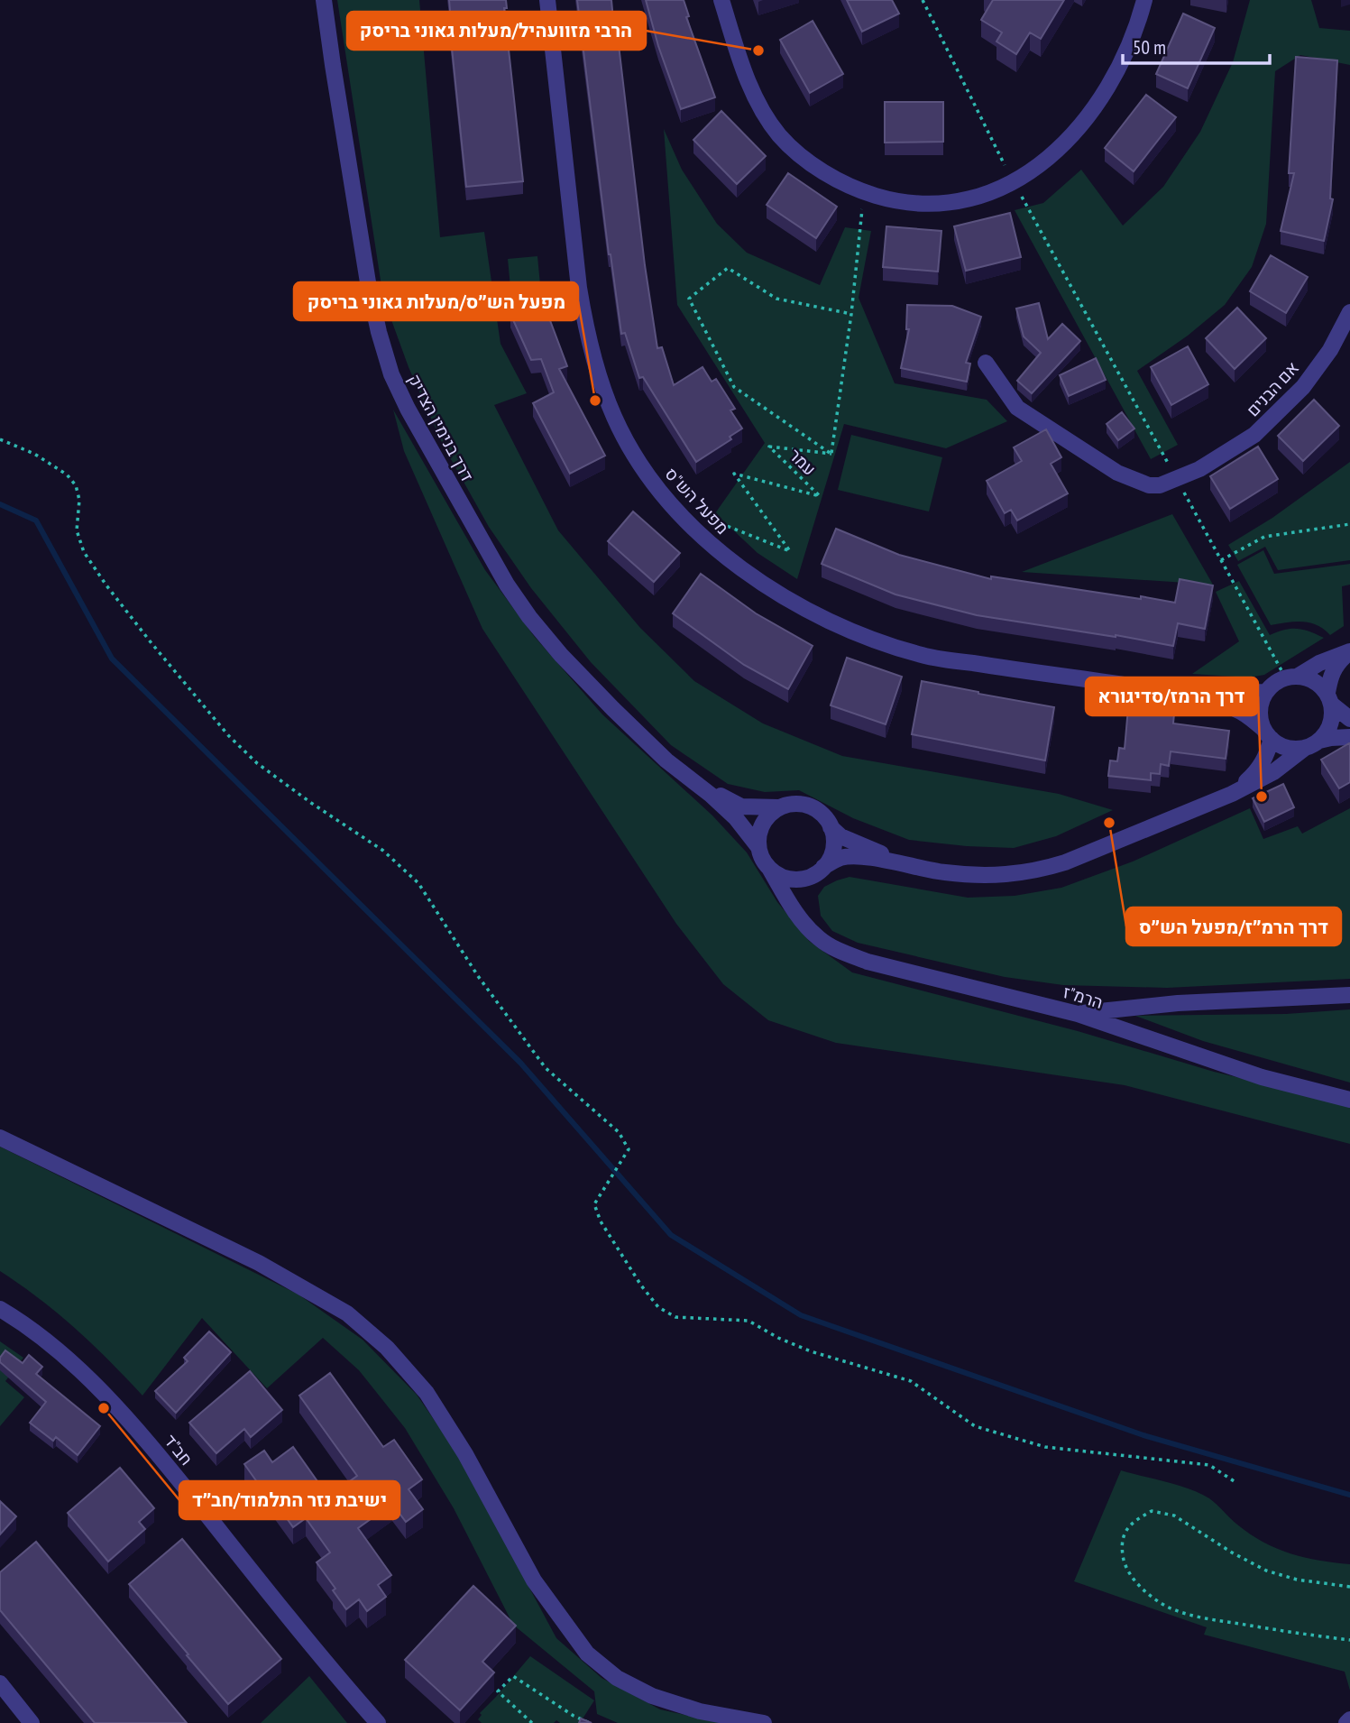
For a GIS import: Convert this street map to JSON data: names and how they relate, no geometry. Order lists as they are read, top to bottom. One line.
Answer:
{"streets":{"street":["אם הבנים","דרך בנימין הצדיק","מפעל הש\"ס","הרמ\"ז","חב\"ד"],"path":["עמר"]},"crossings":[["עמר","מפעל הש\"ס"]],"places":["הרבי מזוועהיל/מעלות גאוני בריסק","מפעל הש״ס/מעלות גאוני בריסק","דרך הרמז/סדיגורא","דרך הרמ״ז/מפעל הש״ס","ישיבת נזר התלמוד/חב״ד"],"scale_bar":"50 m"}
